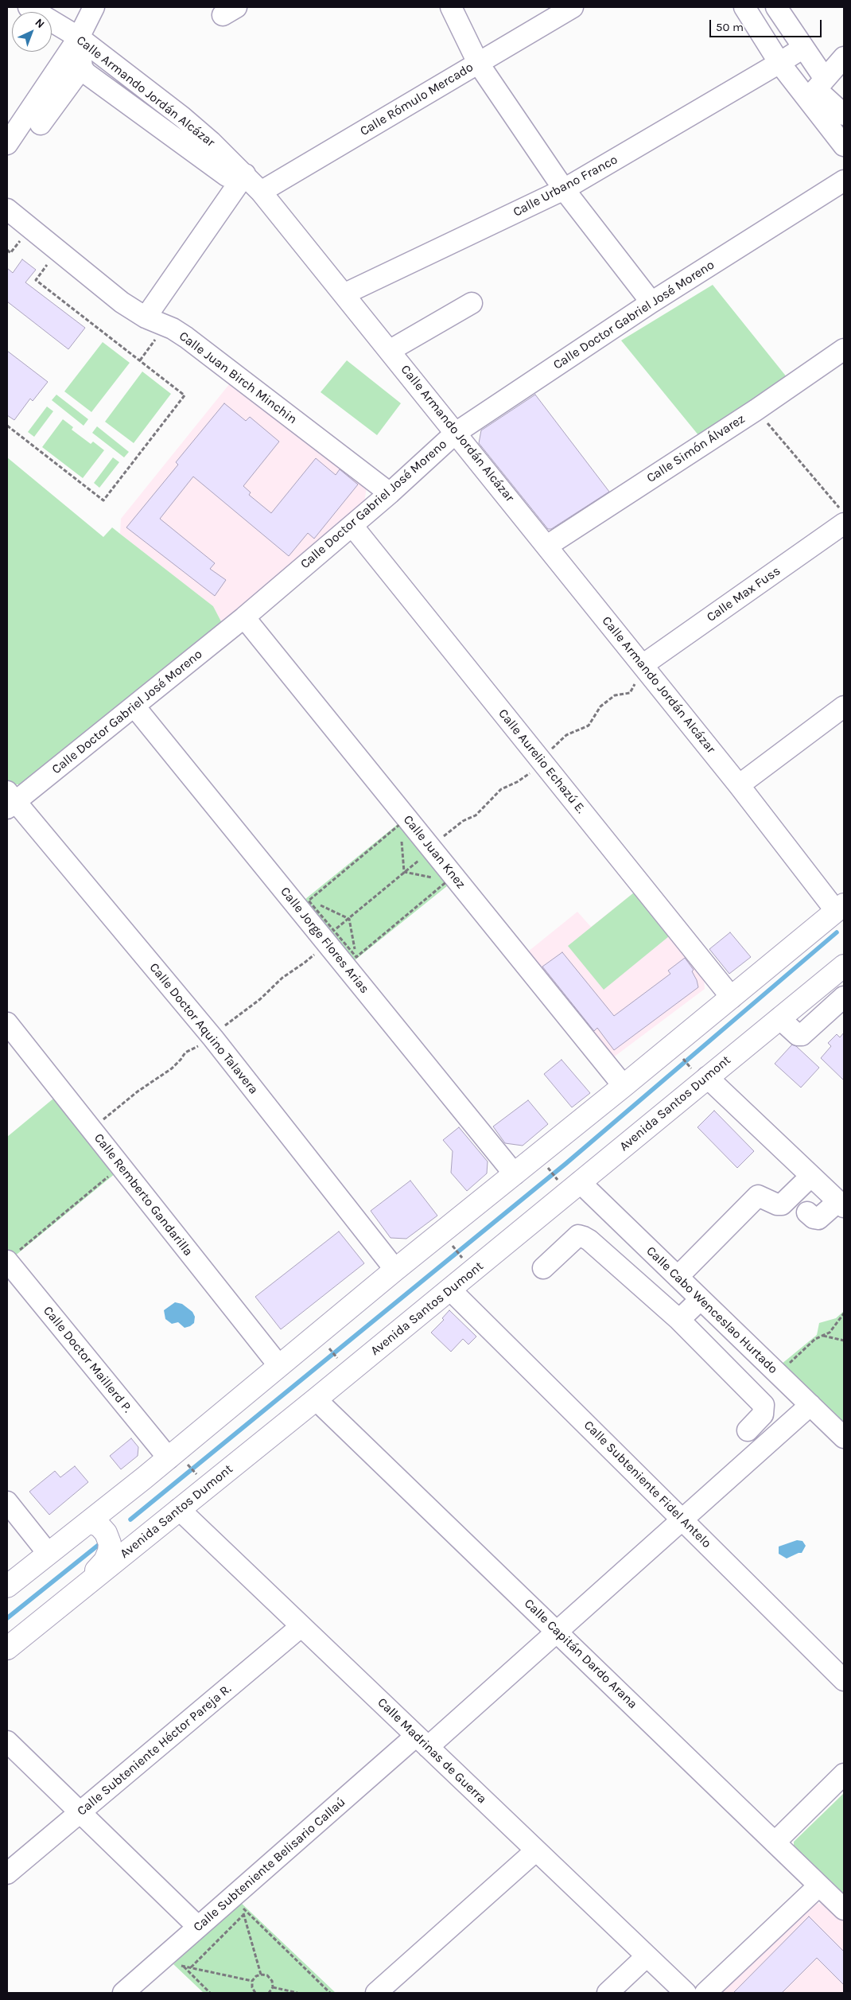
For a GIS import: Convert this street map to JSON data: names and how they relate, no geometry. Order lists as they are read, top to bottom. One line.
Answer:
{"streets":{"main road":["Avenida Santos Dumont"],"street":["Calle Armando Jordán Alcázar","Calle Rómulo Mercado","Calle Urbano Franco","Calle Doctor Gabriel José Moreno","Calle Juan Birch Minchin","Calle Simón Álvarez","Calle Max Fuss","Calle Aurelio Echazú E.","Calle Juan Knez","Calle Jorge Flores Arias","Calle Doctor Aquino Talavera","Calle Remberto Gandarilla","Calle Cabo Wenceslao Hurtado","Calle Doctor Maillerd P.","Calle Subteniente Fidel Antelo","Calle Capitán Dardo Arana","Calle Subteniente Héctor Pareja R.","Calle Madrinas de Guerra","Calle Subteniente Belisario Callaú"]},"crossings":[["Calle Armando Jordán Alcázar","Calle Rómulo Mercado"],["Calle Armando Jordán Alcázar","Calle Urbano Franco"],["Calle Armando Jordán Alcázar","Calle Doctor Gabriel José Moreno"],["Calle Armando Jordán Alcázar","Calle Simón Álvarez"],["Calle Armando Jordán Alcázar","Calle Max Fuss"],["Calle Doctor Gabriel José Moreno","Calle Juan Birch Minchin"],["Calle Doctor Gabriel José Moreno","Calle Aurelio Echazú E."],["Calle Doctor Gabriel José Moreno","Calle Juan Knez"],["Calle Doctor Gabriel José Moreno","Calle Jorge Flores Arias"],["Calle Doctor Gabriel José Moreno","Calle Doctor Aquino Talavera"],["Avenida Santos Dumont","Calle Cabo Wenceslao Hurtado"],["Avenida Santos Dumont","Calle Subteniente Fidel Antelo"],["Avenida Santos Dumont","Calle Capitán Dardo Arana"],["Avenida Santos Dumont","Calle Madrinas de Guerra"],["Calle Cabo Wenceslao Hurtado","Calle Subteniente Belisario Callaú"],["Calle Subteniente Fidel Antelo","Calle Subteniente Belisario Callaú"],["Calle Capitán Dardo Arana","Calle Subteniente Belisario Callaú"],["Calle Subteniente Héctor Pareja R.","Calle Madrinas de Guerra"],["Calle Madrinas de Guerra","Calle Subteniente Belisario Callaú"]],"scale_bar":"50 m","north":"top right"}
